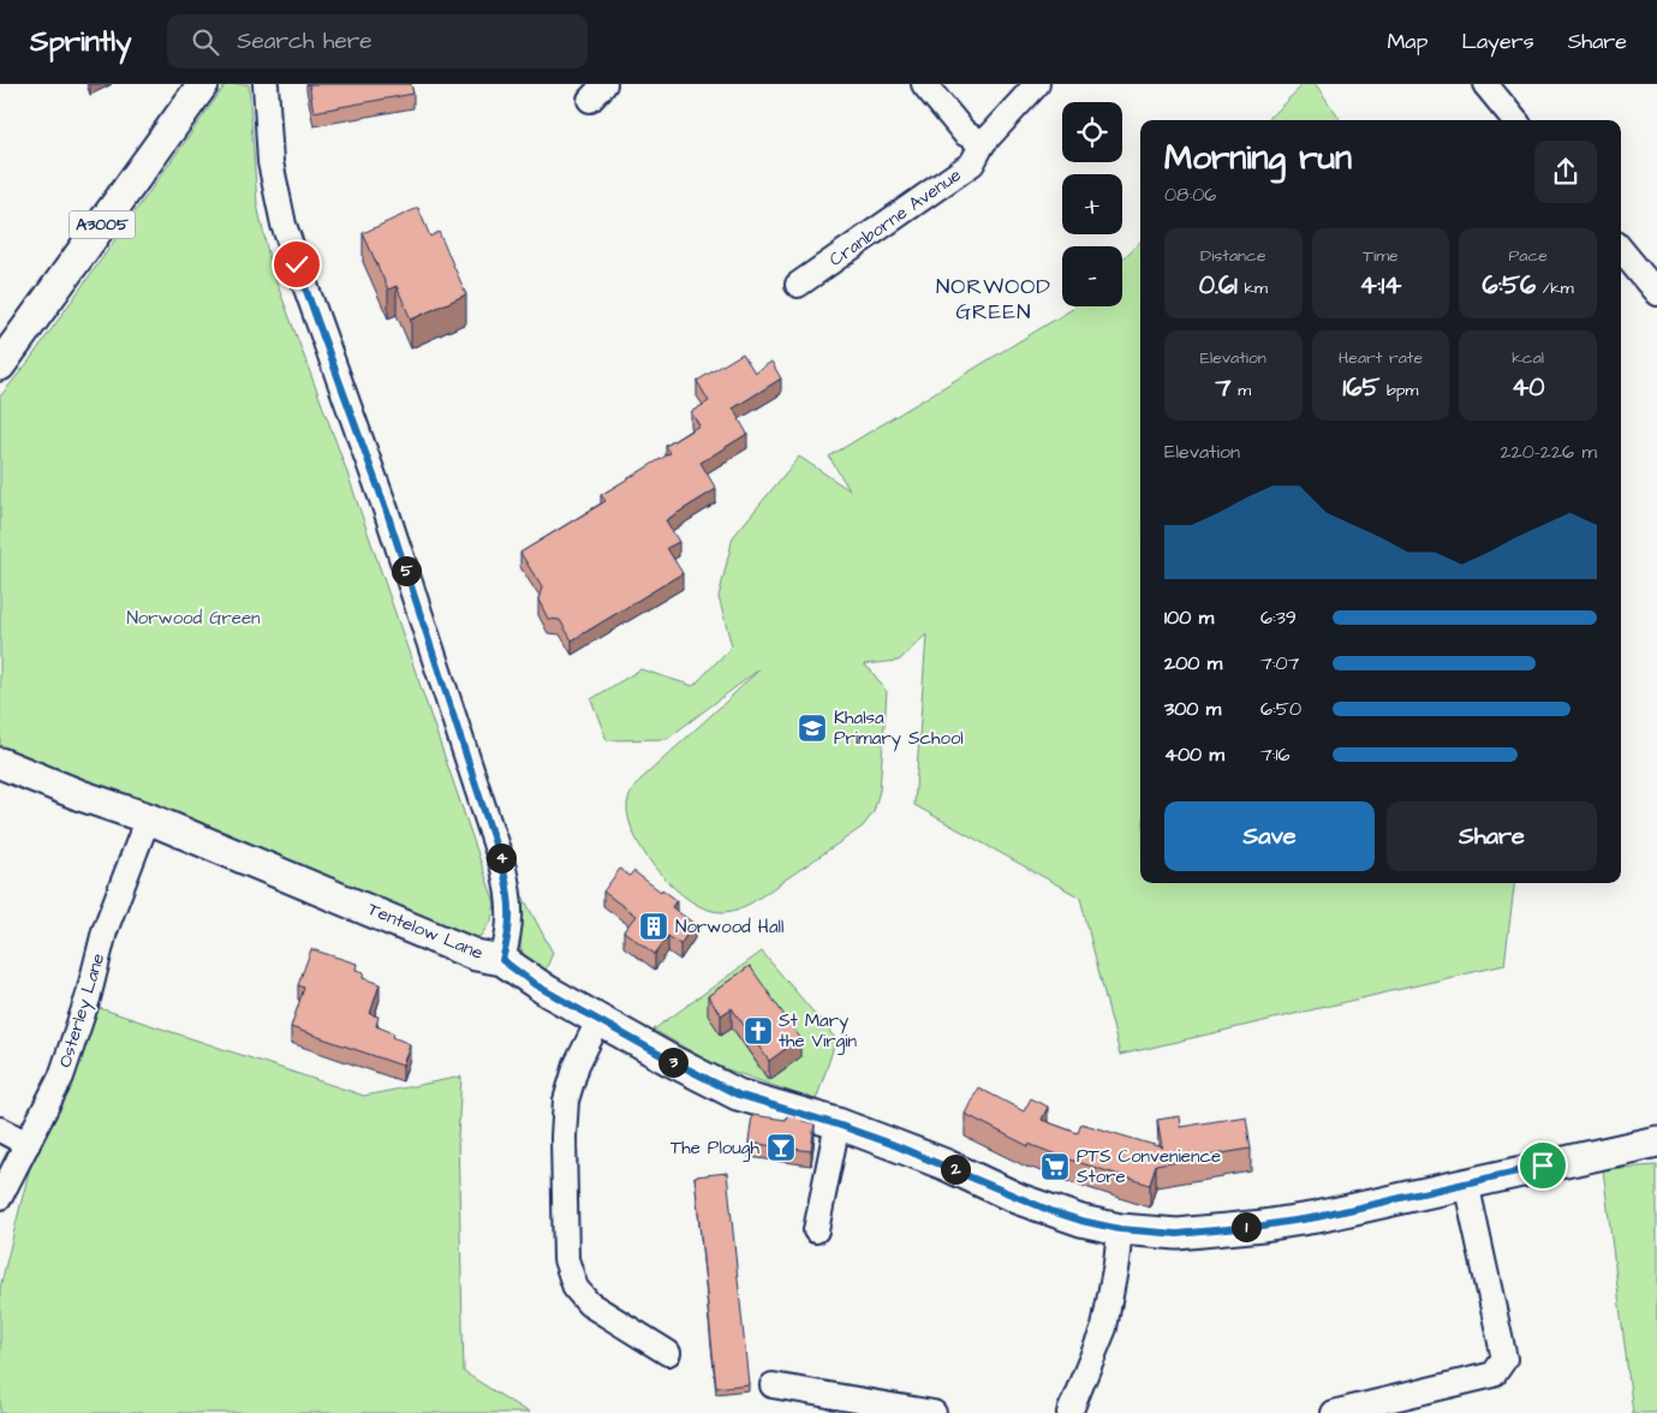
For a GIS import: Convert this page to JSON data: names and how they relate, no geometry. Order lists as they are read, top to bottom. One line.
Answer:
{"streets":{"main road":["A3005","Tentelow Lane"],"street":["Cranborne Avenue","Osterley Lane"]},"crossings":[["Tentelow Lane","Osterley Lane"]],"districts":["NORWOOD GREEN"],"parks":["Norwood Green"],"places":{"school or university":["Khalsa Primary School"],"building":["Norwood Hall"],"church":["St Mary the Virgin"],"bar":["The Plough"],"supermarket":["PTS Convenience Store"]},"page":{"header":"Sprintly","search":"Search here","nav":["Map","Layers","Share"],"map_buttons":["+","−"],"heading":["Morning run","08:06"],"stats":[["Distance","0.61 km"],["Time","4:14"],["Pace","6:56 /km"],["Elevation","7 m"],["Heart rate","165 bpm"],["kcal","40"]],"chart":["Elevation","220–226 m"],"pins":["5","4","3","2","1"],"list":[{"name":"100 m","note":"6:39"},{"name":"200 m","note":"7:07"},{"name":"300 m","note":"6:50"},{"name":"400 m","note":"7:16"}],"buttons":["Save","Share"]}}
